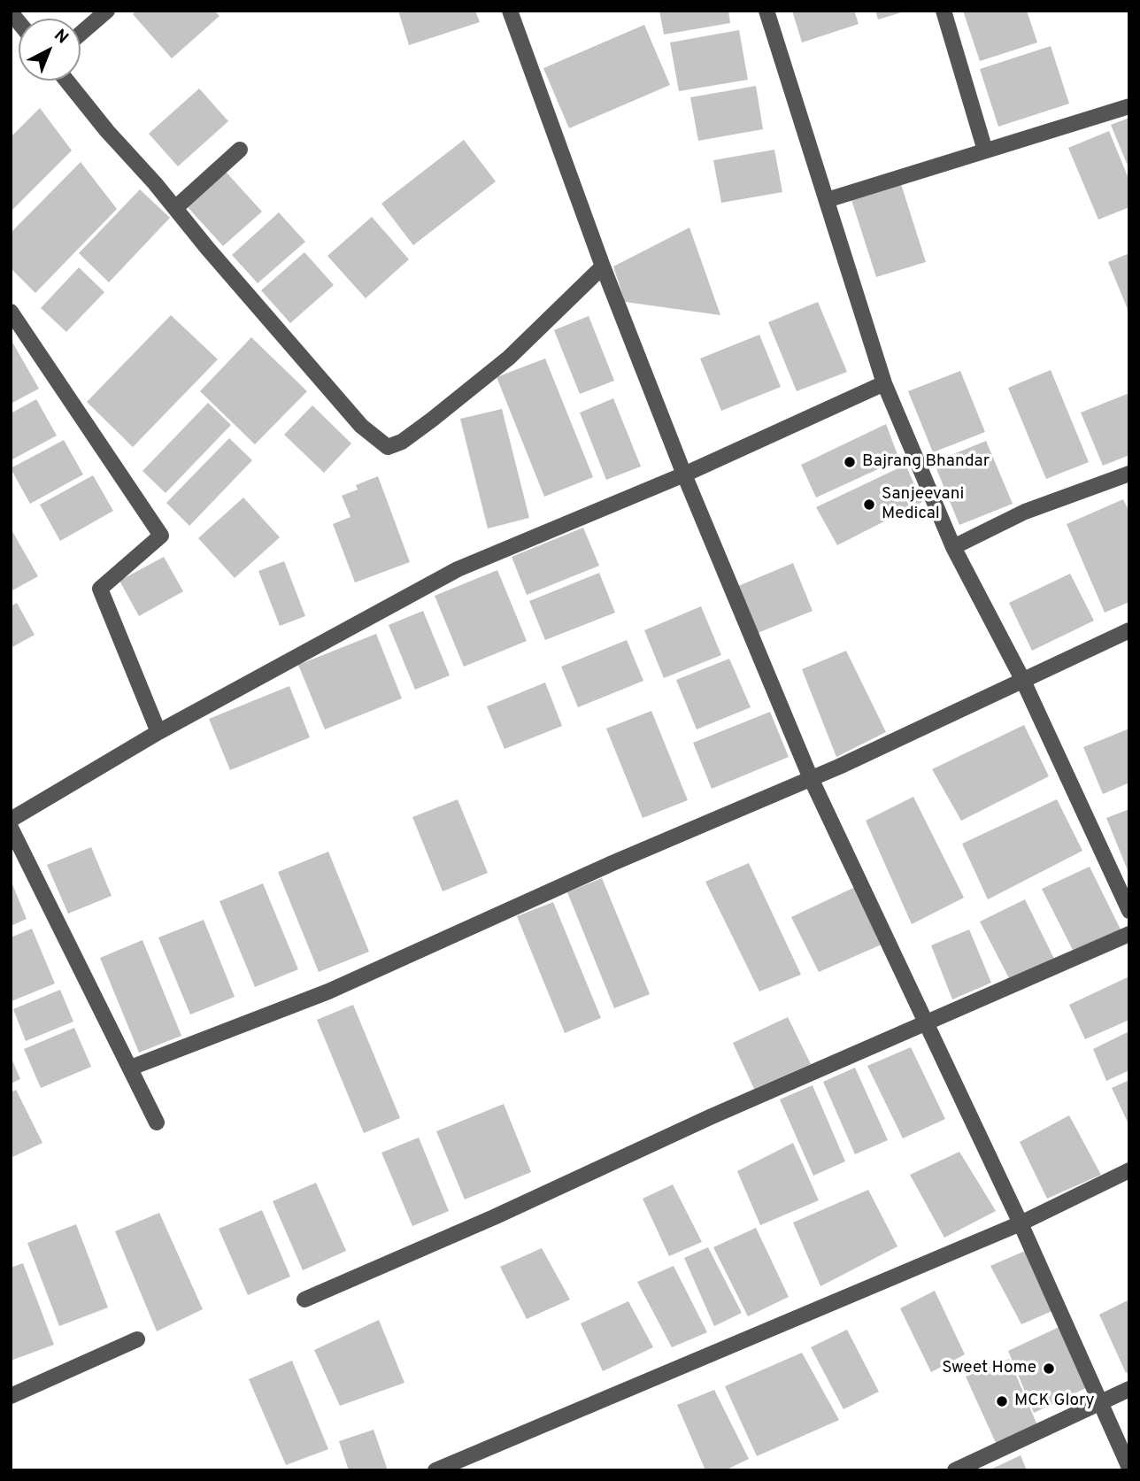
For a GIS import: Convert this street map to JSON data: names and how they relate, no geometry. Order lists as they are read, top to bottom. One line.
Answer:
{"places":["Bajrang Bhandar","Sanjeevani Medical","Sweet Home","MCK Glory"],"north":"top right"}
